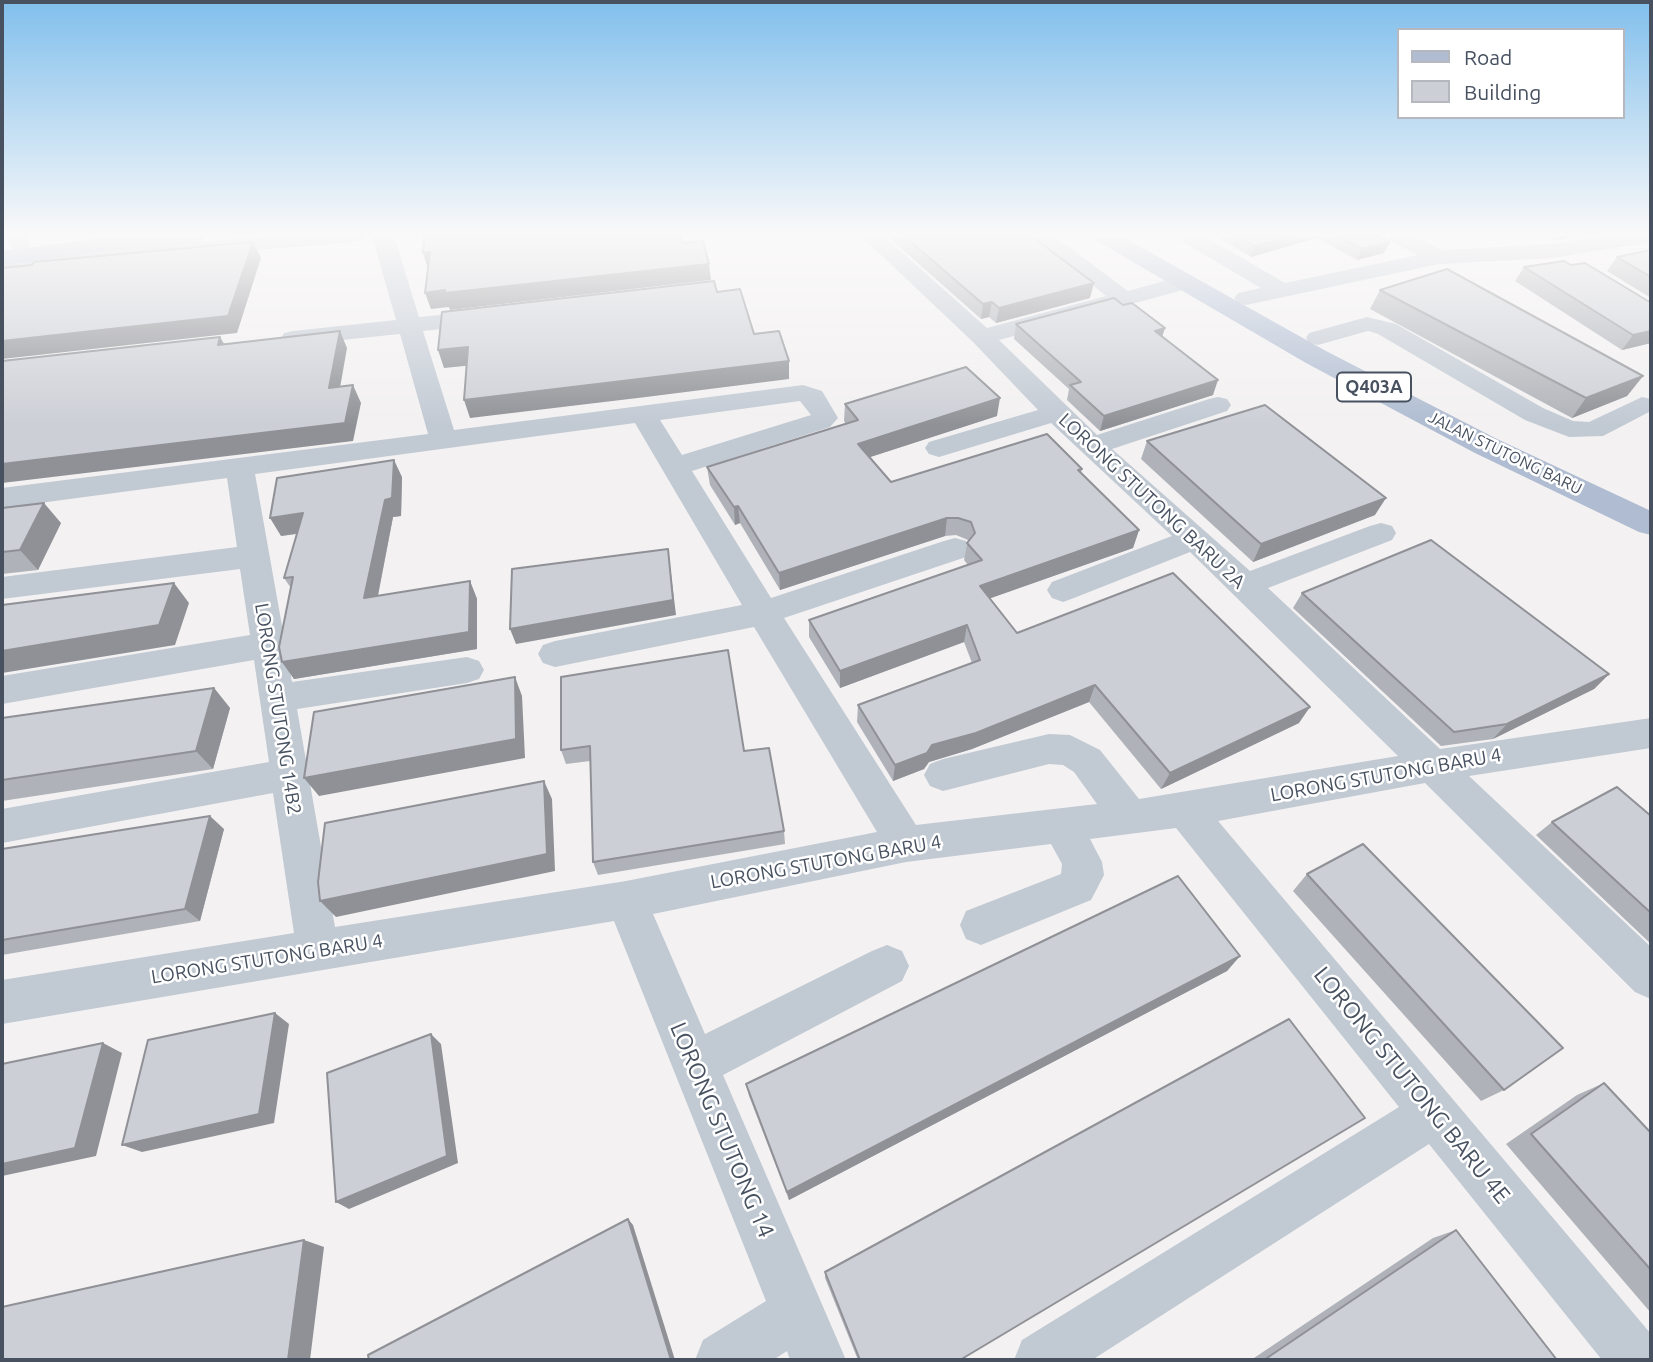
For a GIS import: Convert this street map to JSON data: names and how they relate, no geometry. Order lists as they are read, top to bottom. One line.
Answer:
{"streets":{"main road":["Q403A","JALAN STUTONG BARU"],"street":["LORONG STUTONG BARU 2A","LORONG STUTONG 14B2","LORONG STUTONG BARU 4","LORONG STUTONG BARU 4E","LORONG STUTONG 14"]},"crossings":[["LORONG STUTONG BARU 2A","LORONG STUTONG BARU 4"],["LORONG STUTONG 14B2","LORONG STUTONG BARU 4"],["LORONG STUTONG BARU 4","LORONG STUTONG BARU 4E"],["LORONG STUTONG BARU 4","LORONG STUTONG 14"]],"legend":["Road","Building"]}
